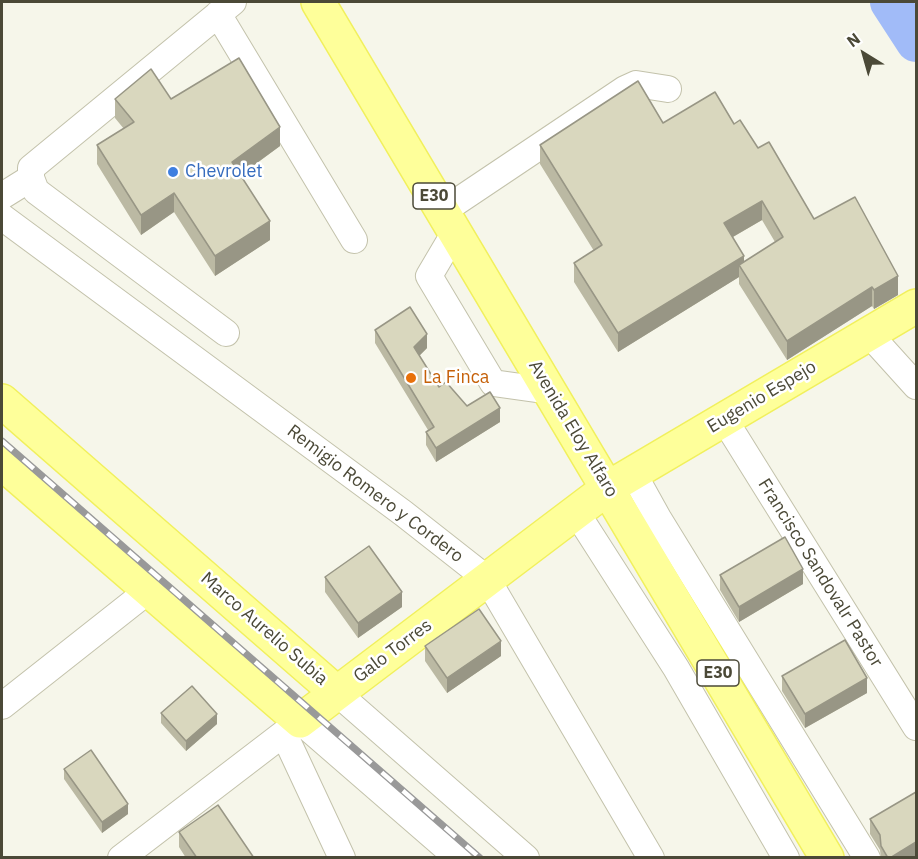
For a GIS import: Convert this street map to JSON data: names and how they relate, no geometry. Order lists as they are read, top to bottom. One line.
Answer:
{"streets":{"main road":["E30","Eugenio Espejo","Avenida Eloy Alfaro","Marco Aurelio Subia","Galo Torres"],"street":["Remigio Romero y Cordero","Francisco Sandovalr Pastor"]},"crossings":[["Eugenio Espejo","Avenida Eloy Alfaro"],["Eugenio Espejo","Francisco Sandovalr Pastor"],["Eugenio Espejo","Galo Torres"],["Avenida Eloy Alfaro","Galo Torres"],["Remigio Romero y Cordero","Galo Torres"],["Marco Aurelio Subia","Galo Torres"]],"places":["Chevrolet","La Finca"],"north":"top left"}
